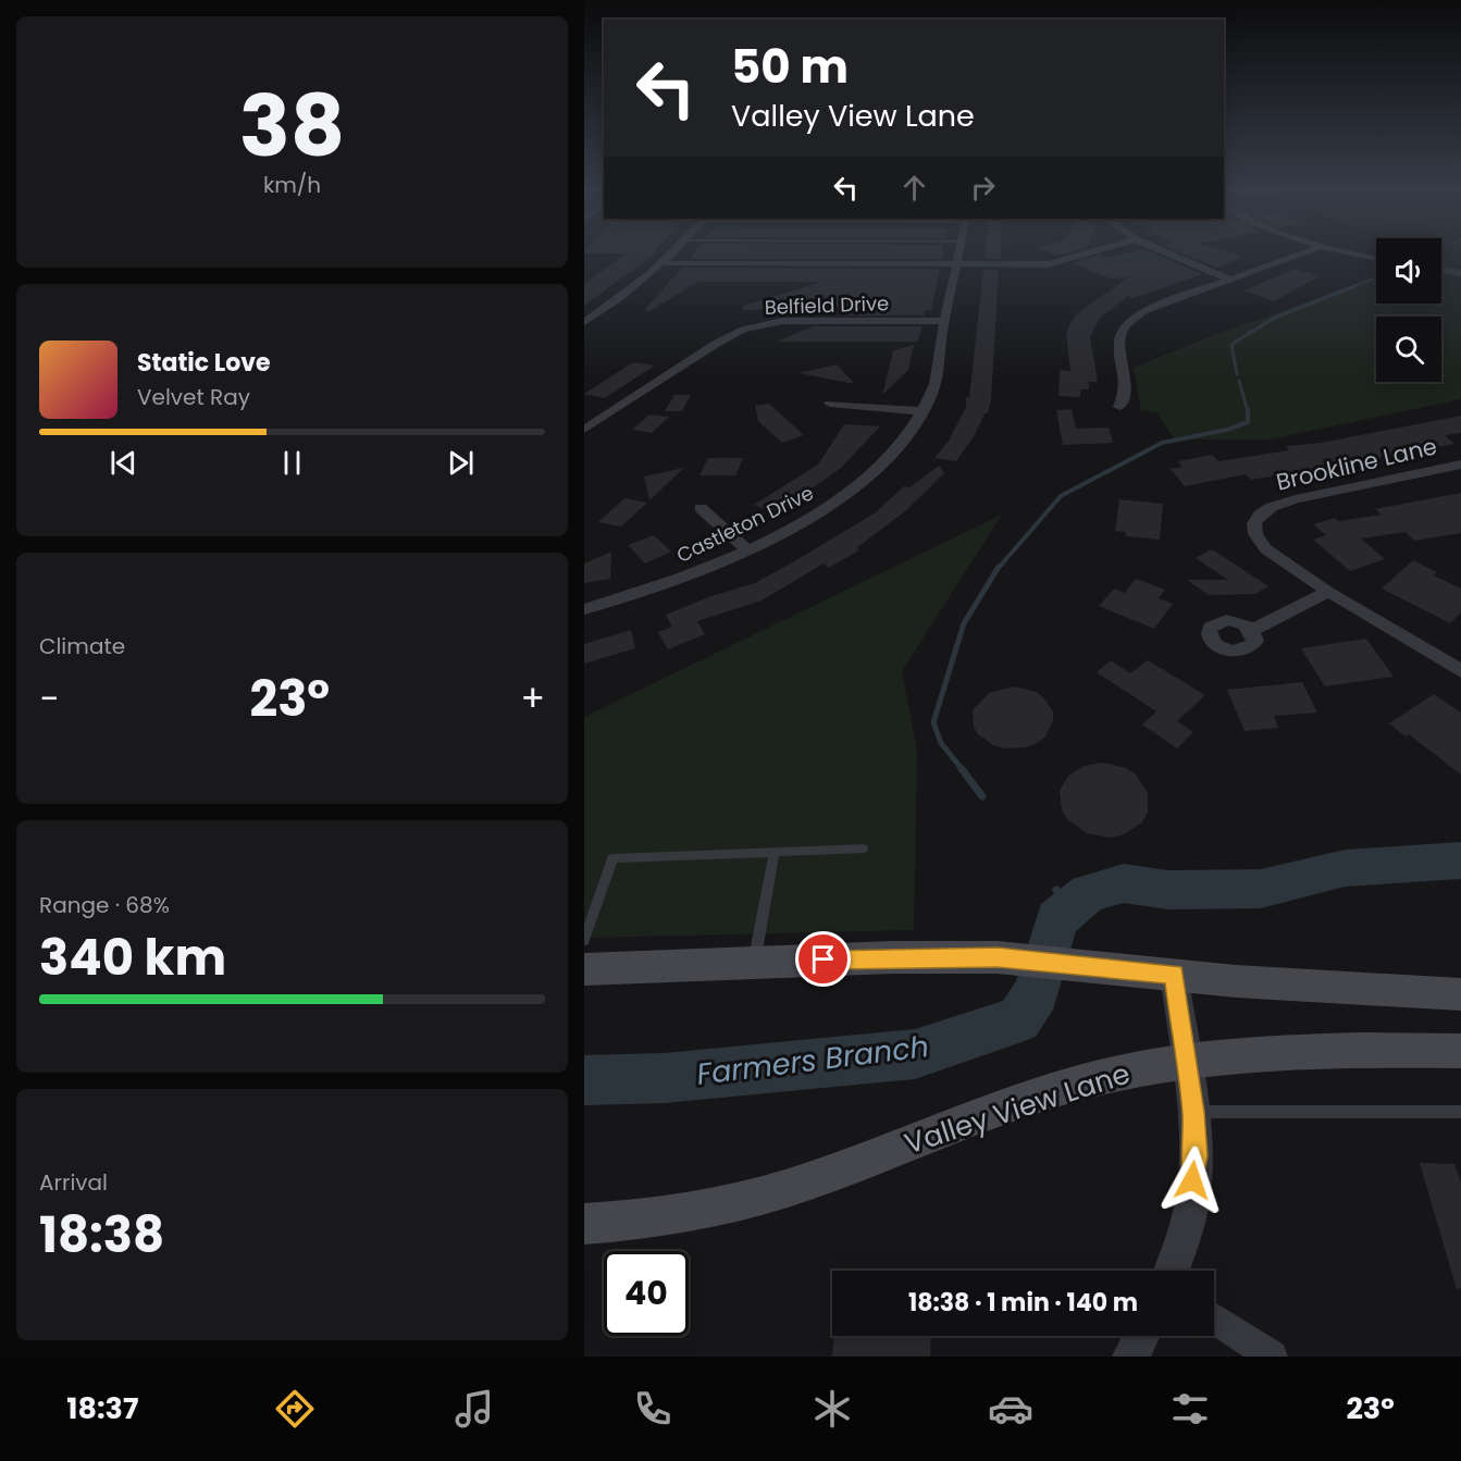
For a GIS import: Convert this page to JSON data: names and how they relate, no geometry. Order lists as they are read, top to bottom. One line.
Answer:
{"streets":{"main road":["Valley View Lane"],"street":["Belfield Drive","Brookline Lane","Castleton Drive"]},"crossings":[["Belfield Drive","Castleton Drive"]],"water":["Farmers Branch"],"page":{"tile":[["38","km/h"],"Climate",["Range · 68%","340 km"],["Arrival","18:38"]],"turn":["50 m","Valley View Lane"],"song":["Static Love","Velvet Ray"],"heat":["−","23°","+"],"limit":"40","trip":"18:38 · 1 min · 140 m","tabs":["18:37","23°"]}}
